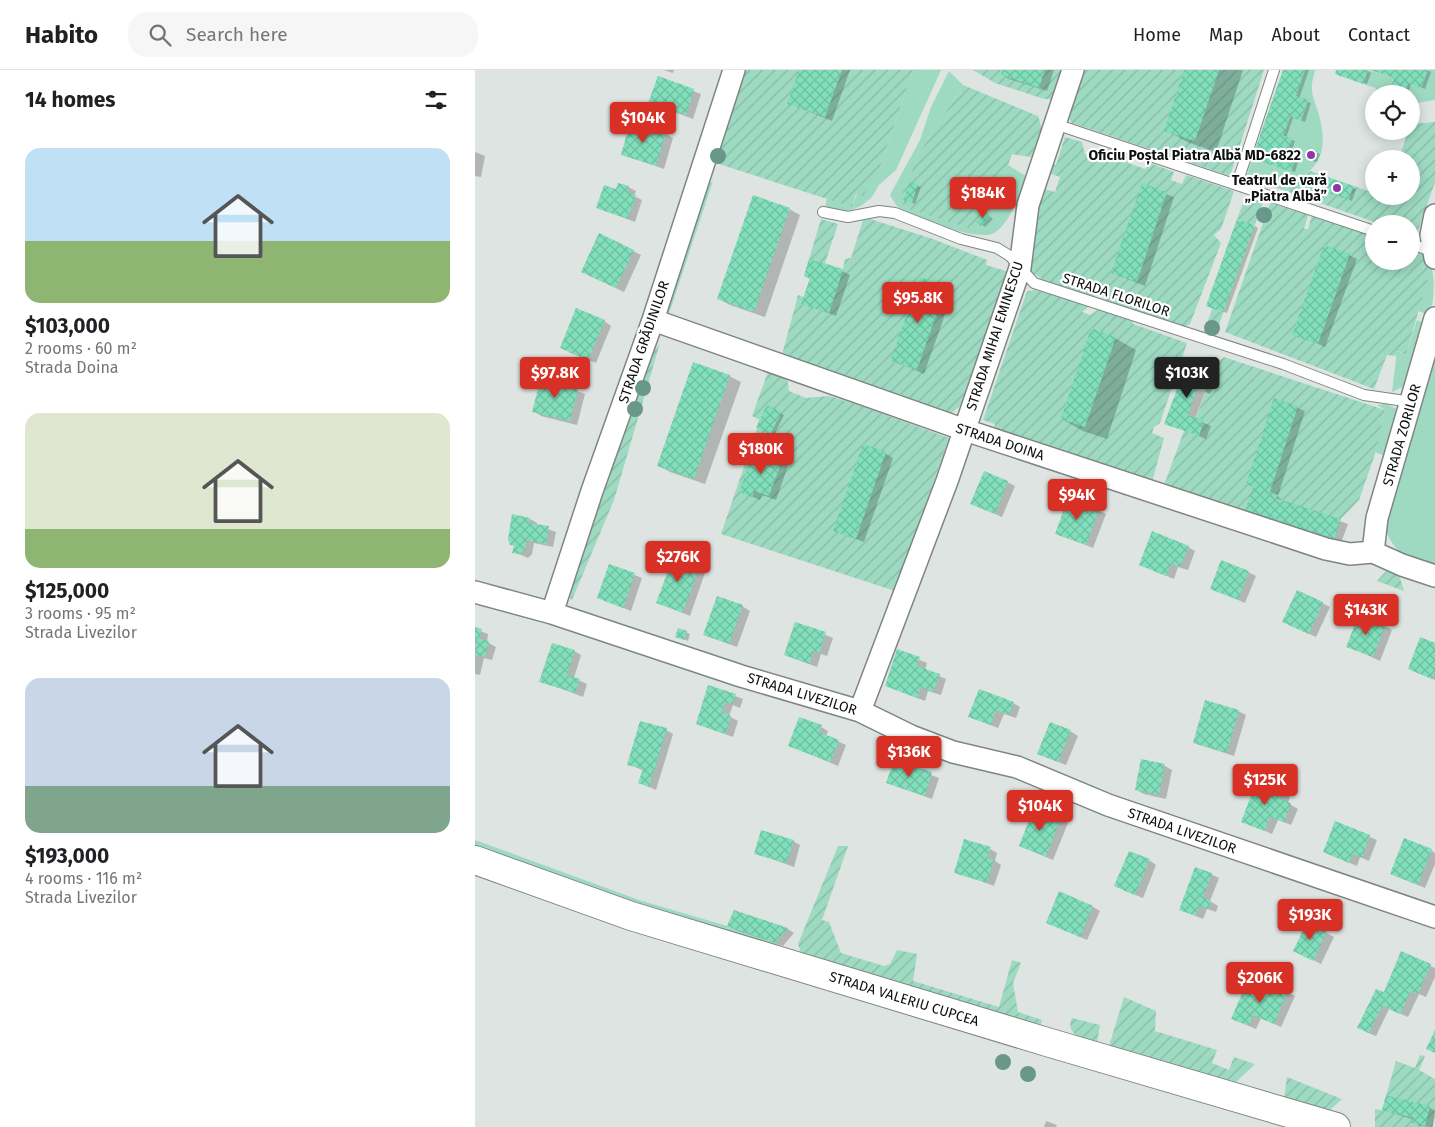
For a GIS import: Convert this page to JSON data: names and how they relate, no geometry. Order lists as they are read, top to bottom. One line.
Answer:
{"streets":{"street":["STRADA MIHAI EMINESCU","STRADA GRĂDINILOR","STRADA ZORILOR","STRADA DOINA","STRADA LIVEZILOR","STRADA VALERIU CUPCEA"],"lane":["STRADA FLORILOR"]},"crossings":[["STRADA FLORILOR","STRADA MIHAI EMINESCU"],["STRADA FLORILOR","STRADA ZORILOR"],["STRADA MIHAI EMINESCU","STRADA DOINA"],["STRADA MIHAI EMINESCU","STRADA LIVEZILOR"],["STRADA GRĂDINILOR","STRADA DOINA"],["STRADA GRĂDINILOR","STRADA LIVEZILOR"],["STRADA ZORILOR","STRADA DOINA"]],"places":["Oficiu Poștal Piatra Albă MD-6822","Teatrul de vară „Piatra Albă”"],"page":{"header":"Habito","search":"Search here","nav":["Home","Map","About","Contact"],"heading":"14 homes","map_buttons":["+","−"],"price":["$104K","$184K","$95.8K","$97.8K","$103K","$180K","$94K","$276K","$143K","$136K","$125K","$104K","$193K","$206K"],"list":[{"name":"$103,000","note":"2 rooms · 60 m² · Strada Doina"},{"name":"$125,000","note":"3 rooms · 95 m² · Strada Livezilor"},{"name":"$193,000","note":"4 rooms · 116 m² · Strada Livezilor"}]}}
